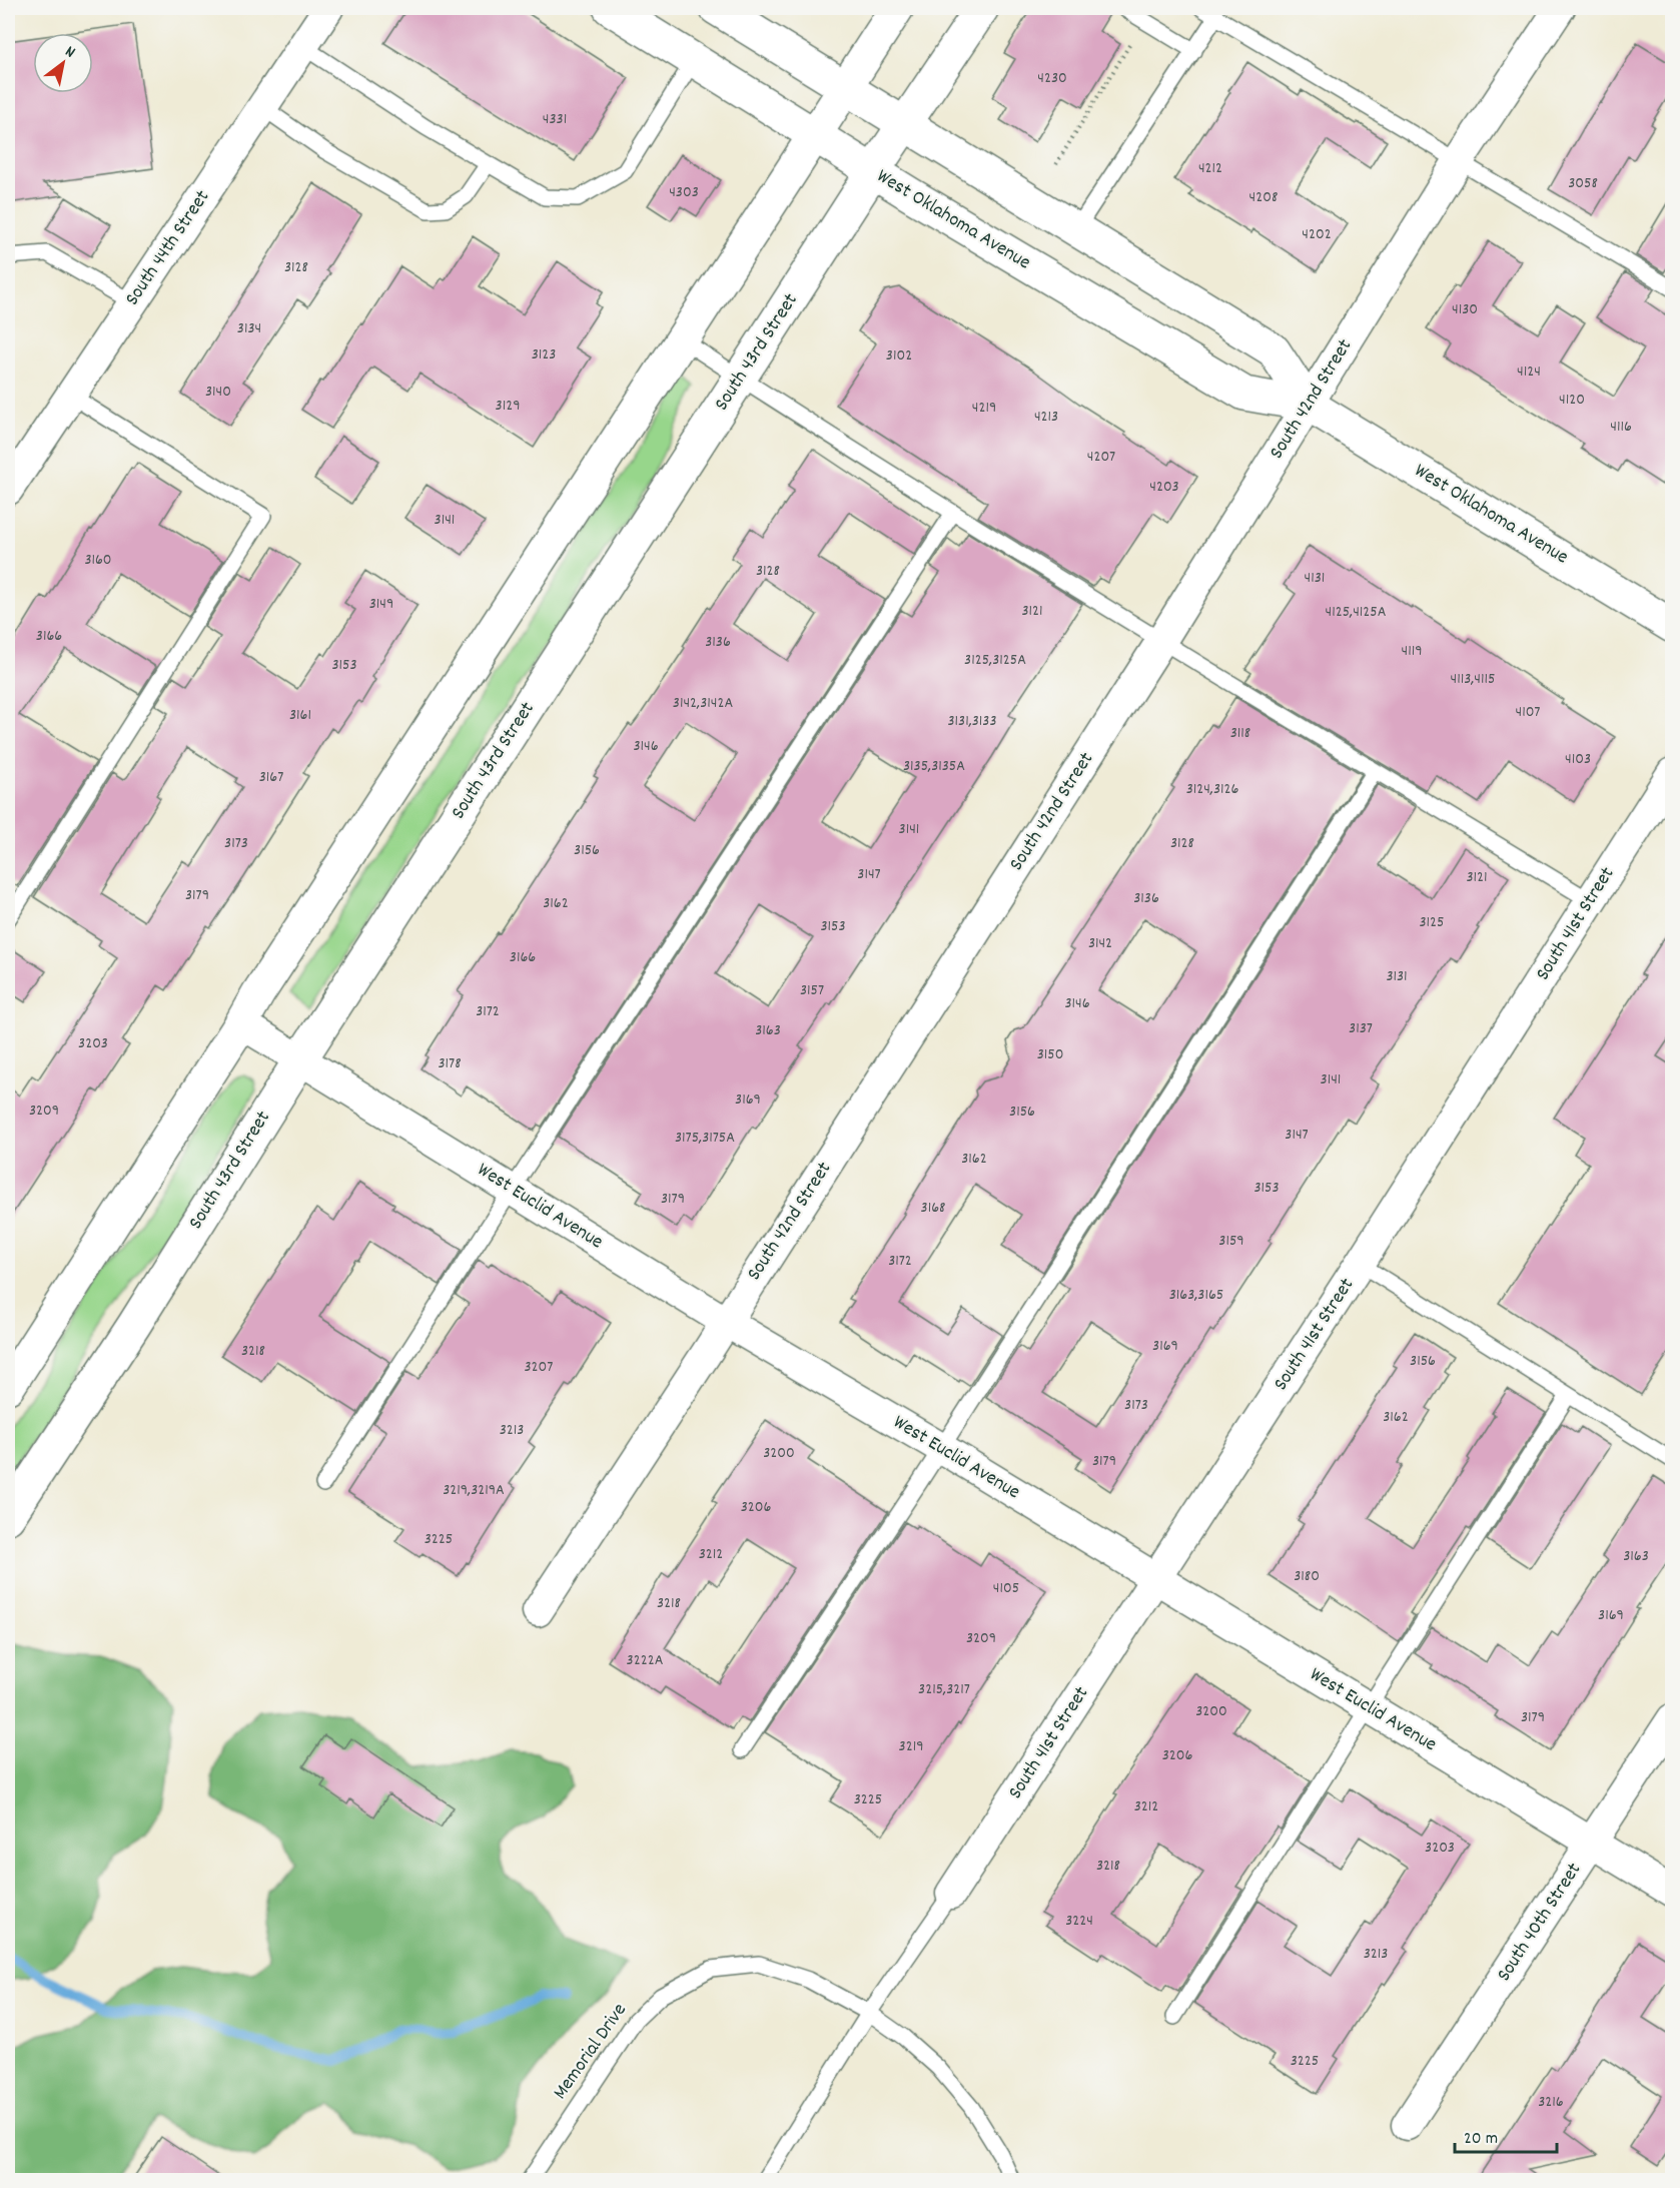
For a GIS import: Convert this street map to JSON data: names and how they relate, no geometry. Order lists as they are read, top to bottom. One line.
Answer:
{"streets":{"main road":["West Oklahoma Avenue","South 43rd Street"],"street":["South 44th Street","South 42nd Street","South 41st Street","West Euclid Avenue","South 40th Street"],"lane":["Memorial Drive"]},"crossings":[["West Oklahoma Avenue","South 43rd Street"],["West Oklahoma Avenue","South 42nd Street"],["South 43rd Street","West Euclid Avenue"],["South 42nd Street","West Euclid Avenue"],["South 41st Street","West Euclid Avenue"],["West Euclid Avenue","South 40th Street"]],"house_numbers":["4230","4331","4212","3058","4303","4208","4202","3128","4130","3134","3123","3102","4124","3140","4120","3129","4219","4213","4116","4207","4203","3141","3160","3128","4131","3149","3121","4125,4125A","3166","3136","4119","3125,3125A","3153","4113,4115","3142,3142A","4107","3161","3131,3133","3118","3146","4103","3135,3135A","3167","3124,3126","3141","3173","3128","3156","3147","3121","3179","3136","3162","3125","3153","3142","3166","3131","3157","3146","3172","3137","3163","3203","3150","3178","3141","3169","3209","3156","3147","3175,3175A","3162","3153","3179","3168","3159","3172","3163,3165","3169","3218","3156","3207","3173","3162","3213","3200","3179","3219,3219A","3206","3225","3212","3163","3180","4105","3218","3169","3209","3222A","3215,3217","3200","3179","3219","3206","3225","3212","3203","3218","3224","3213","3225","3216"],"scale_bar":"20 m","north":"top right"}
